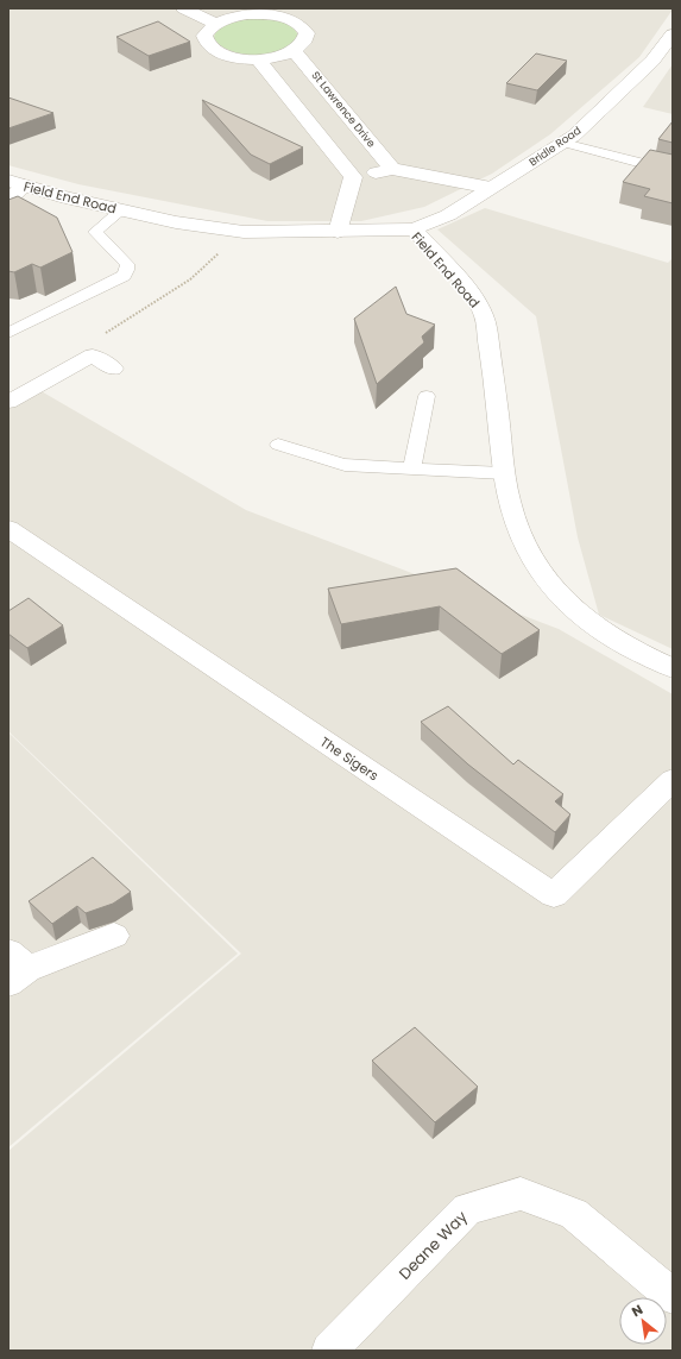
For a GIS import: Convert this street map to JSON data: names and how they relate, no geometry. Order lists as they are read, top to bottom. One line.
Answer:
{"streets":{"street":["St Lawrence Drive","Bridle Road","Field End Road","The Sigers","Deane Way"]},"crossings":[["Bridle Road","Field End Road"]],"north":"top left"}
